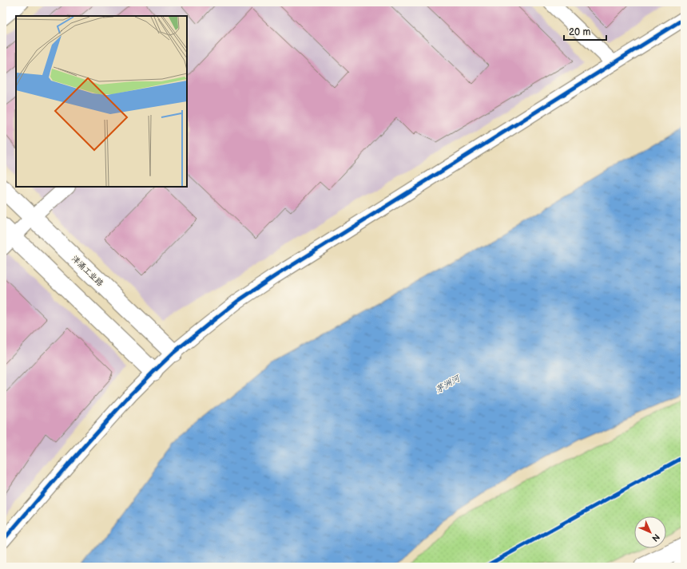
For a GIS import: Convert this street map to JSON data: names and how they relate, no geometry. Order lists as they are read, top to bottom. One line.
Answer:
{"streets":{"street":["洋涌工业路"]},"water":["茅洲河"],"scale_bar":"20 m","north":"bottom right"}
